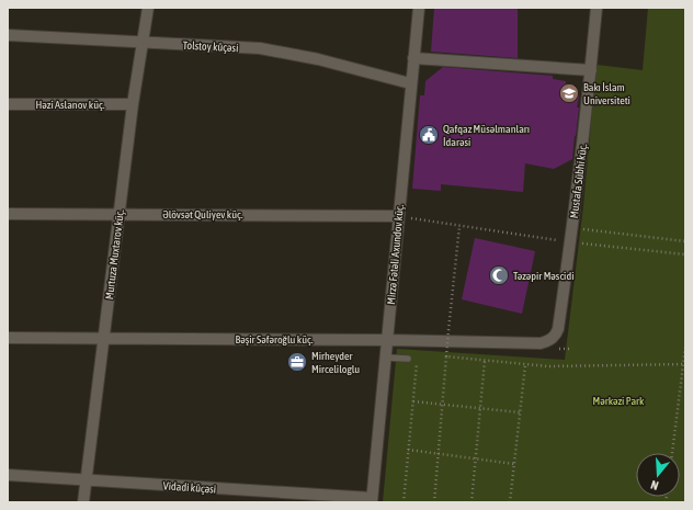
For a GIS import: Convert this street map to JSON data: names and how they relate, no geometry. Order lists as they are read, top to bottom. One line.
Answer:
{"streets":{"street":["Tolstoy küçəsi","Həzi Aslanov küç.","Mustafa Sübhi küç.","Əlövsət Quliyev küç.","Murtuza Muxtarov küç.","Mirzə Fətəli Axundov küç.","Bəşir Səfəroğlu küç.","Vidadi küçəsi"]},"crossings":[["Tolstoy küçəsi","Murtuza Muxtarov küç."],["Tolstoy küçəsi","Mirzə Fətəli Axundov küç."],["Həzi Aslanov küç.","Murtuza Muxtarov küç."],["Mustafa Sübhi küç.","Bəşir Səfəroğlu küç."],["Əlövsət Quliyev küç.","Murtuza Muxtarov küç."],["Əlövsət Quliyev küç.","Mirzə Fətəli Axundov küç."],["Murtuza Muxtarov küç.","Bəşir Səfəroğlu küç."],["Murtuza Muxtarov küç.","Vidadi küçəsi"],["Mirzə Fətəli Axundov küç.","Bəşir Səfəroğlu küç."],["Mirzə Fətəli Axundov küç.","Vidadi küçəsi"]],"parks":["Mərkəzi Park"],"places":{"school or university":["Bakı İslam Universiteti"],"public building":["Qafqaz Müsəlmanları İdarəsi"],"mosque":["Təzəpir Məscidi"],"office":["Mirheyder Mirceliloglu"]},"north":"bottom"}
